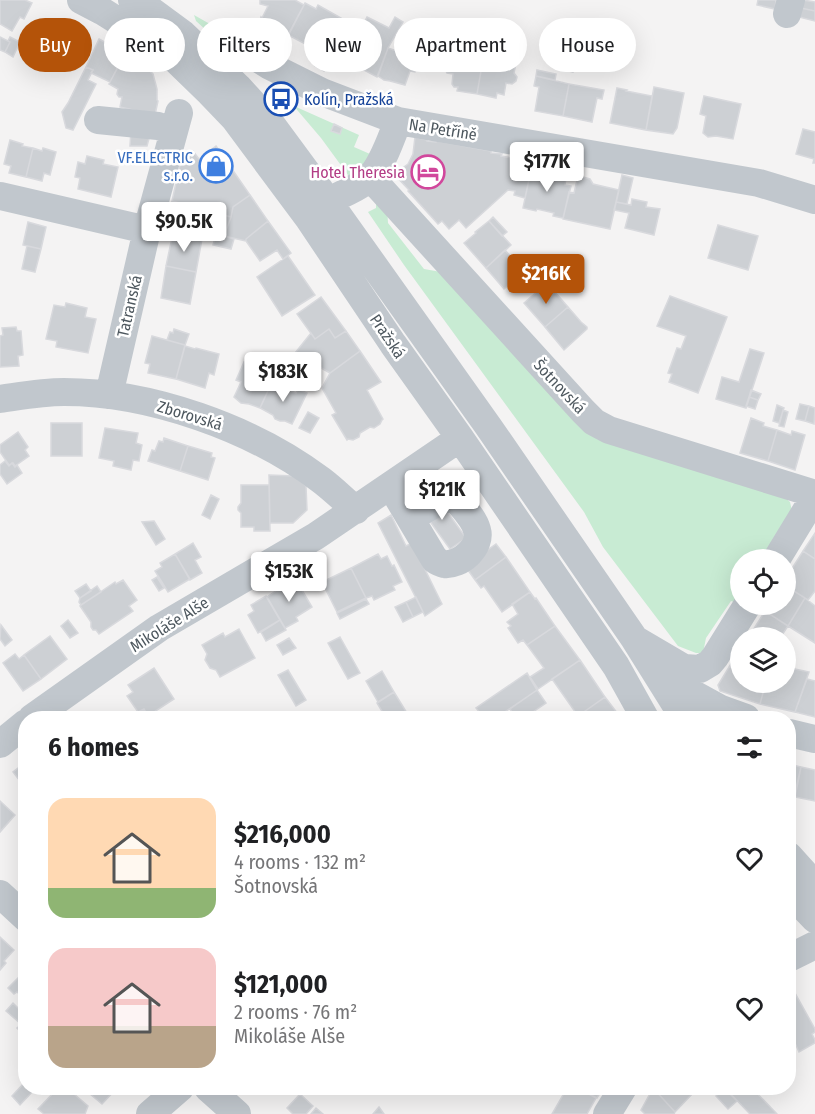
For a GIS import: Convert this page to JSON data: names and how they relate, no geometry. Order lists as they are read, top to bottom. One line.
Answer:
{"streets":{"street":["Na Petříně","Tatranská","Pražská","Šotnovská","Zborovská","Mikoláše Alše"]},"crossings":[["Tatranská","Zborovská"],["Pražská","Mikoláše Alše"],["Zborovská","Mikoláše Alše"]],"places":{"bus stop":["Kolín, Pražská"],"shop":["VF.ELECTRIC s.r.o."],"hotel":["Hotel Theresia"]},"page":{"chip":["Buy","Rent","Filters","New","Apartment","House"],"price":["$177K","$90.5K","$216K","$183K","$121K","$153K"],"heading":"6 homes","list":[{"name":"$216,000","note":"4 rooms · 132 m² · Šotnovská"},{"name":"$121,000","note":"2 rooms · 76 m² · Mikoláše Alše"}]}}
